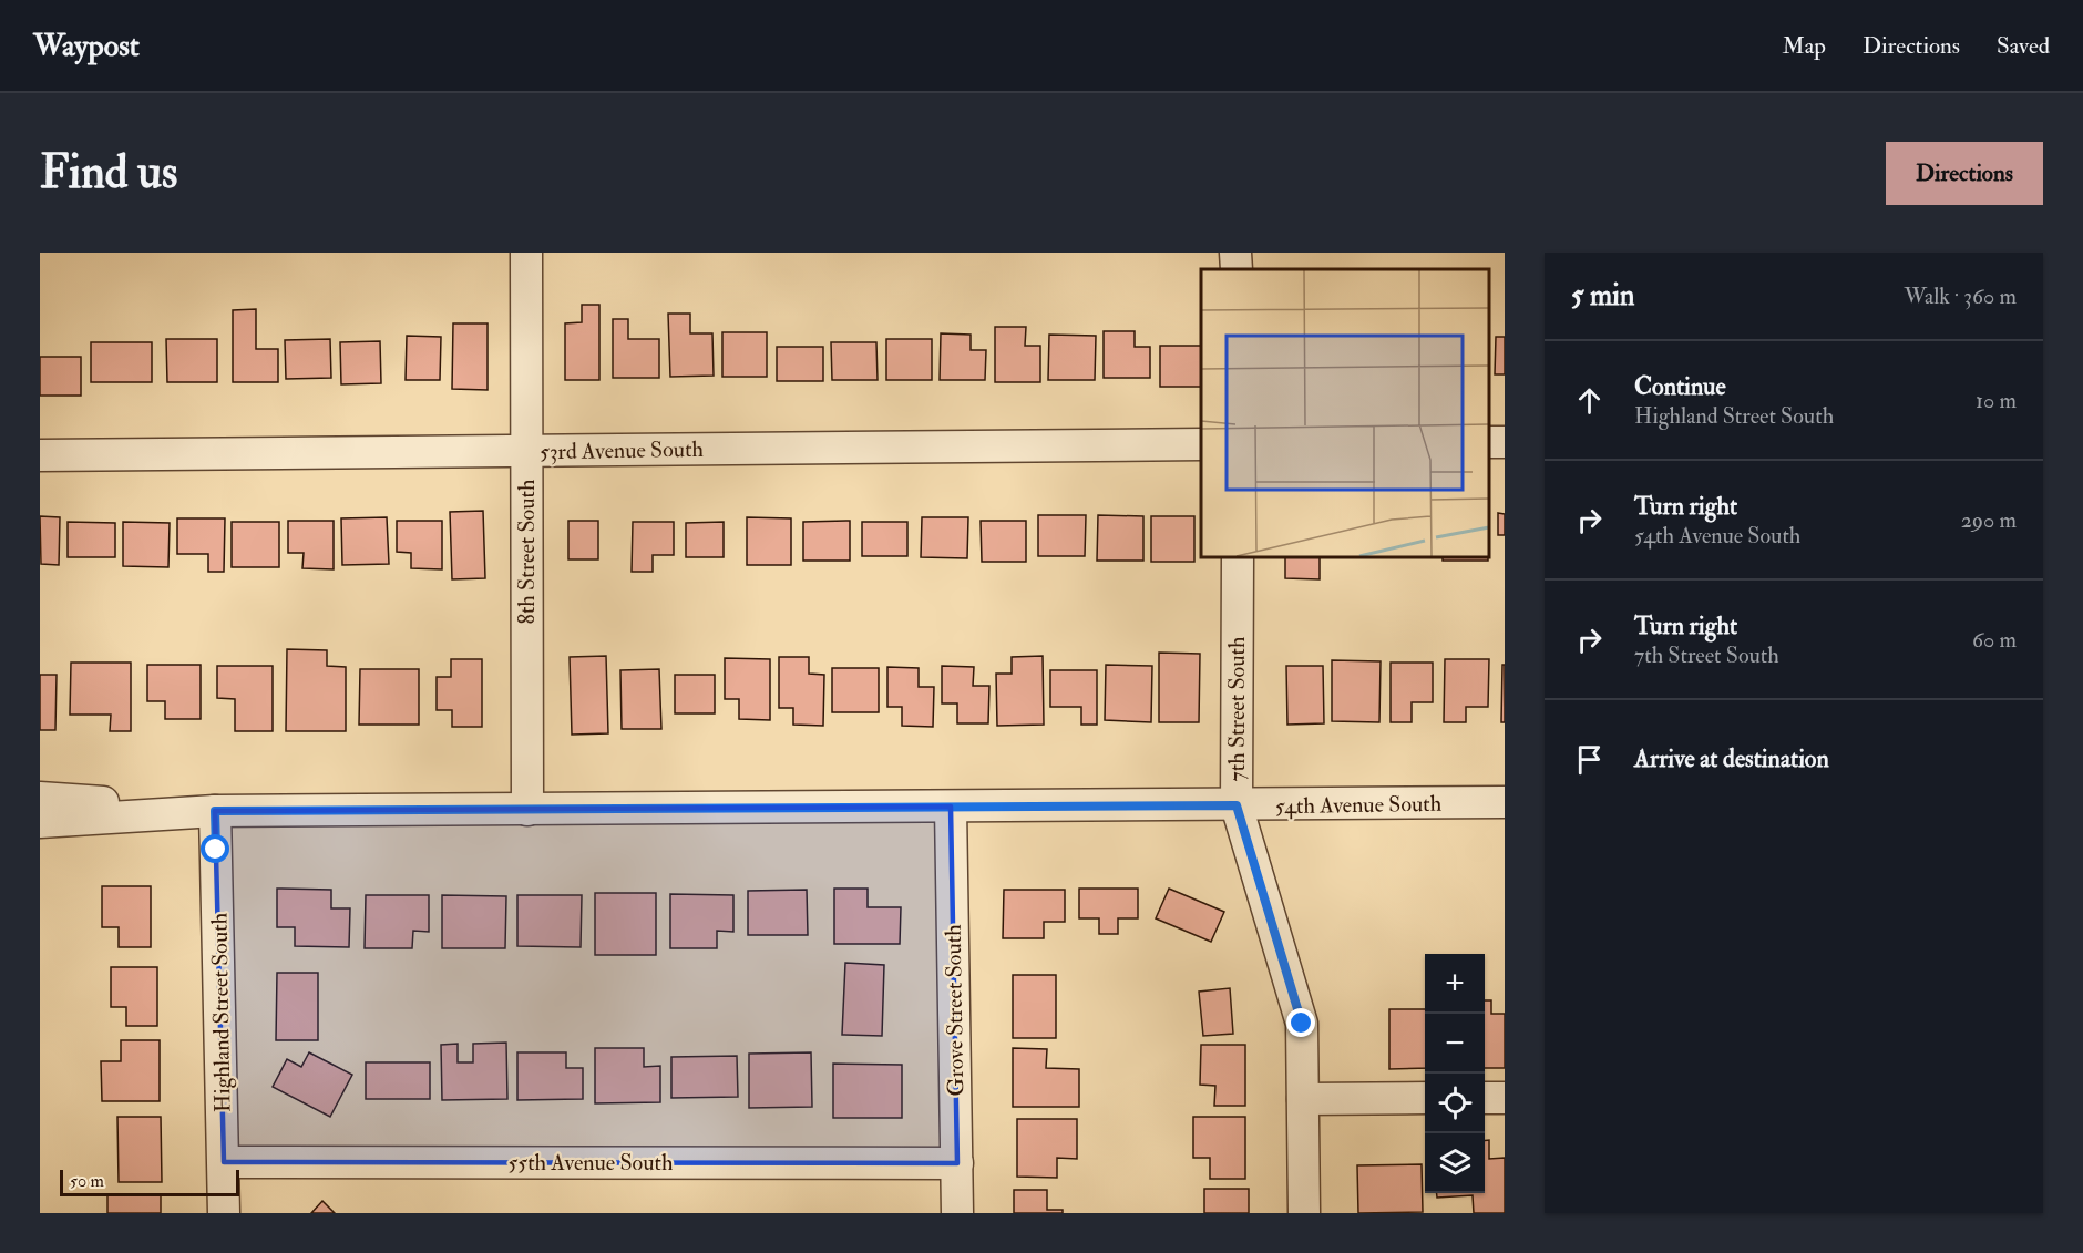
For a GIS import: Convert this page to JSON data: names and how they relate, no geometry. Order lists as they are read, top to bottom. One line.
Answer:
{"streets":{"street":["53rd Avenue South","8th Street South","7th Street South","54th Avenue South","Grove Street South","Highland Street South","55th Avenue South"]},"crossings":[["53rd Avenue South","8th Street South"],["8th Street South","54th Avenue South"],["7th Street South","54th Avenue South"],["54th Avenue South","Grove Street South"],["54th Avenue South","Highland Street South"],["Grove Street South","55th Avenue South"],["Highland Street South","55th Avenue South"]],"scale_bar":"50 m","page":{"header":"Waypost","nav":["Map","Directions","Saved"],"buttons":"Directions","title":"Find us","heading":["5 min","Walk · 360 m"],"list":[["Continue","Highland Street South","10 m"],["Turn right","54th Avenue South","290 m"],["Turn right","7th Street South","60 m"],"Arrive at destination"],"map_buttons":["+","−"],"scale":"50 m"}}
